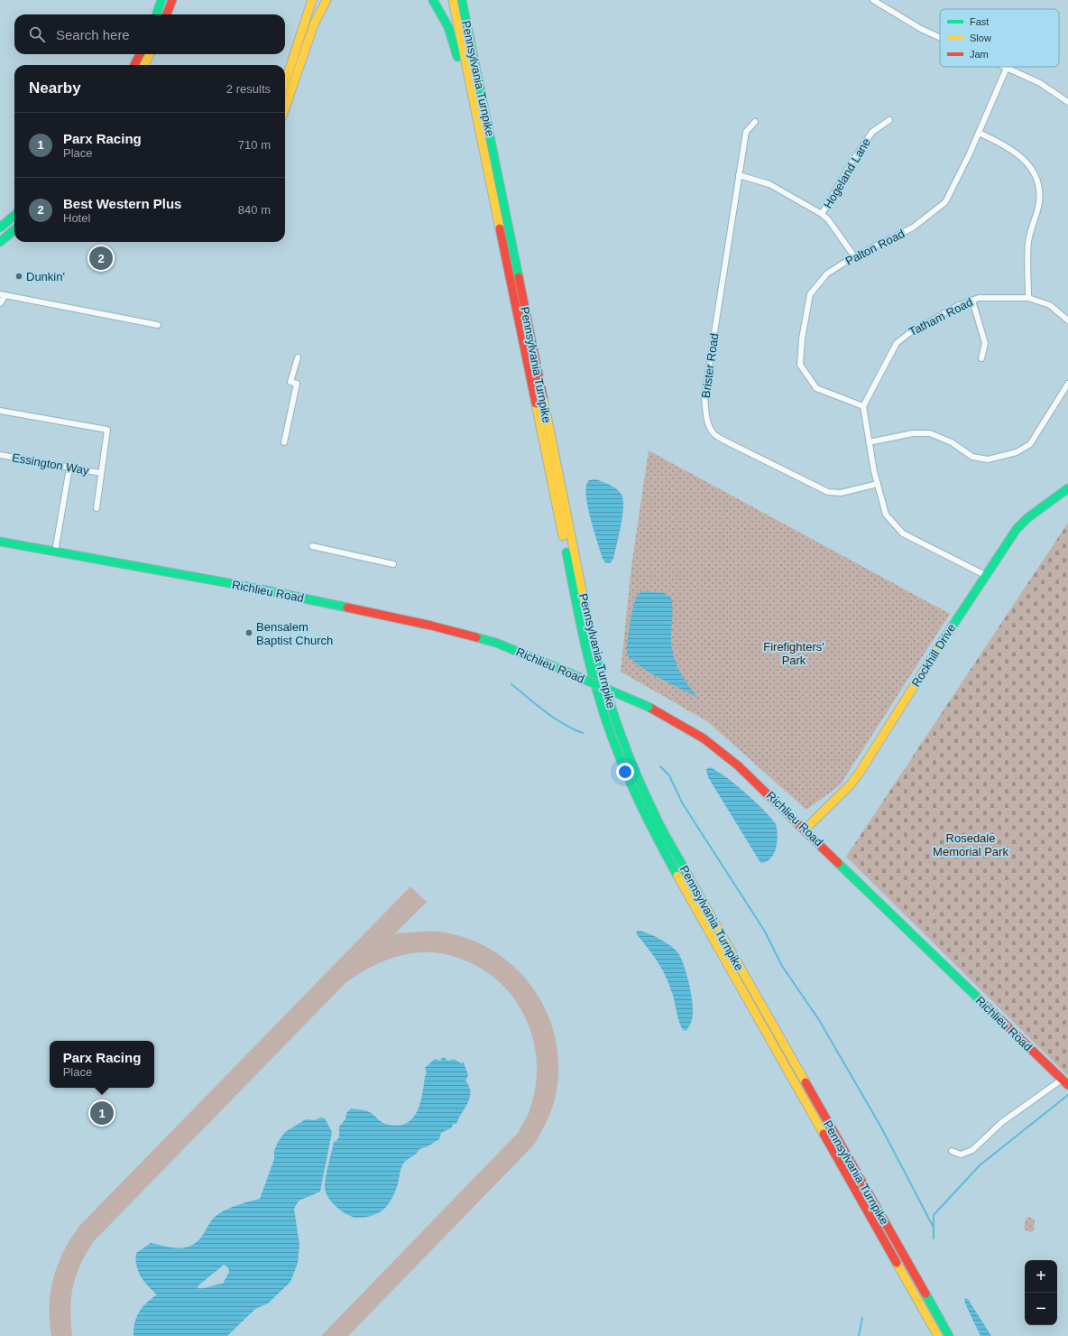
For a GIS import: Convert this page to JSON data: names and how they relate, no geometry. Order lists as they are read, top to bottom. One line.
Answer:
{"streets":{"main road":["Pennsylvania Turnpike","Richlieu Road","Rockhill Drive"],"street":["Hogeland Lane","Palton Road","Tatham Road","Brister Road","Essington Way"]},"crossings":[["Palton Road","Tatham Road"],["Richlieu Road","Rockhill Drive"]],"parks":["Firefighters' Park","Rosedale Memorial Park"],"places":["Dunkin'","Bensalem Baptist Church"],"legend":["Fast","Slow","Jam"],"page":{"search":"Search here","heading":["Nearby","2 results"],"list":[{"mark":"1","name":"Parx Racing","note":"Place","value":"710 m"},{"mark":"2","name":"Best Western Plus","note":"Hotel","value":"840 m"}],"pins":["2","1"],"popup":["Parx Racing","Place"],"map_buttons":["+","−"]}}
